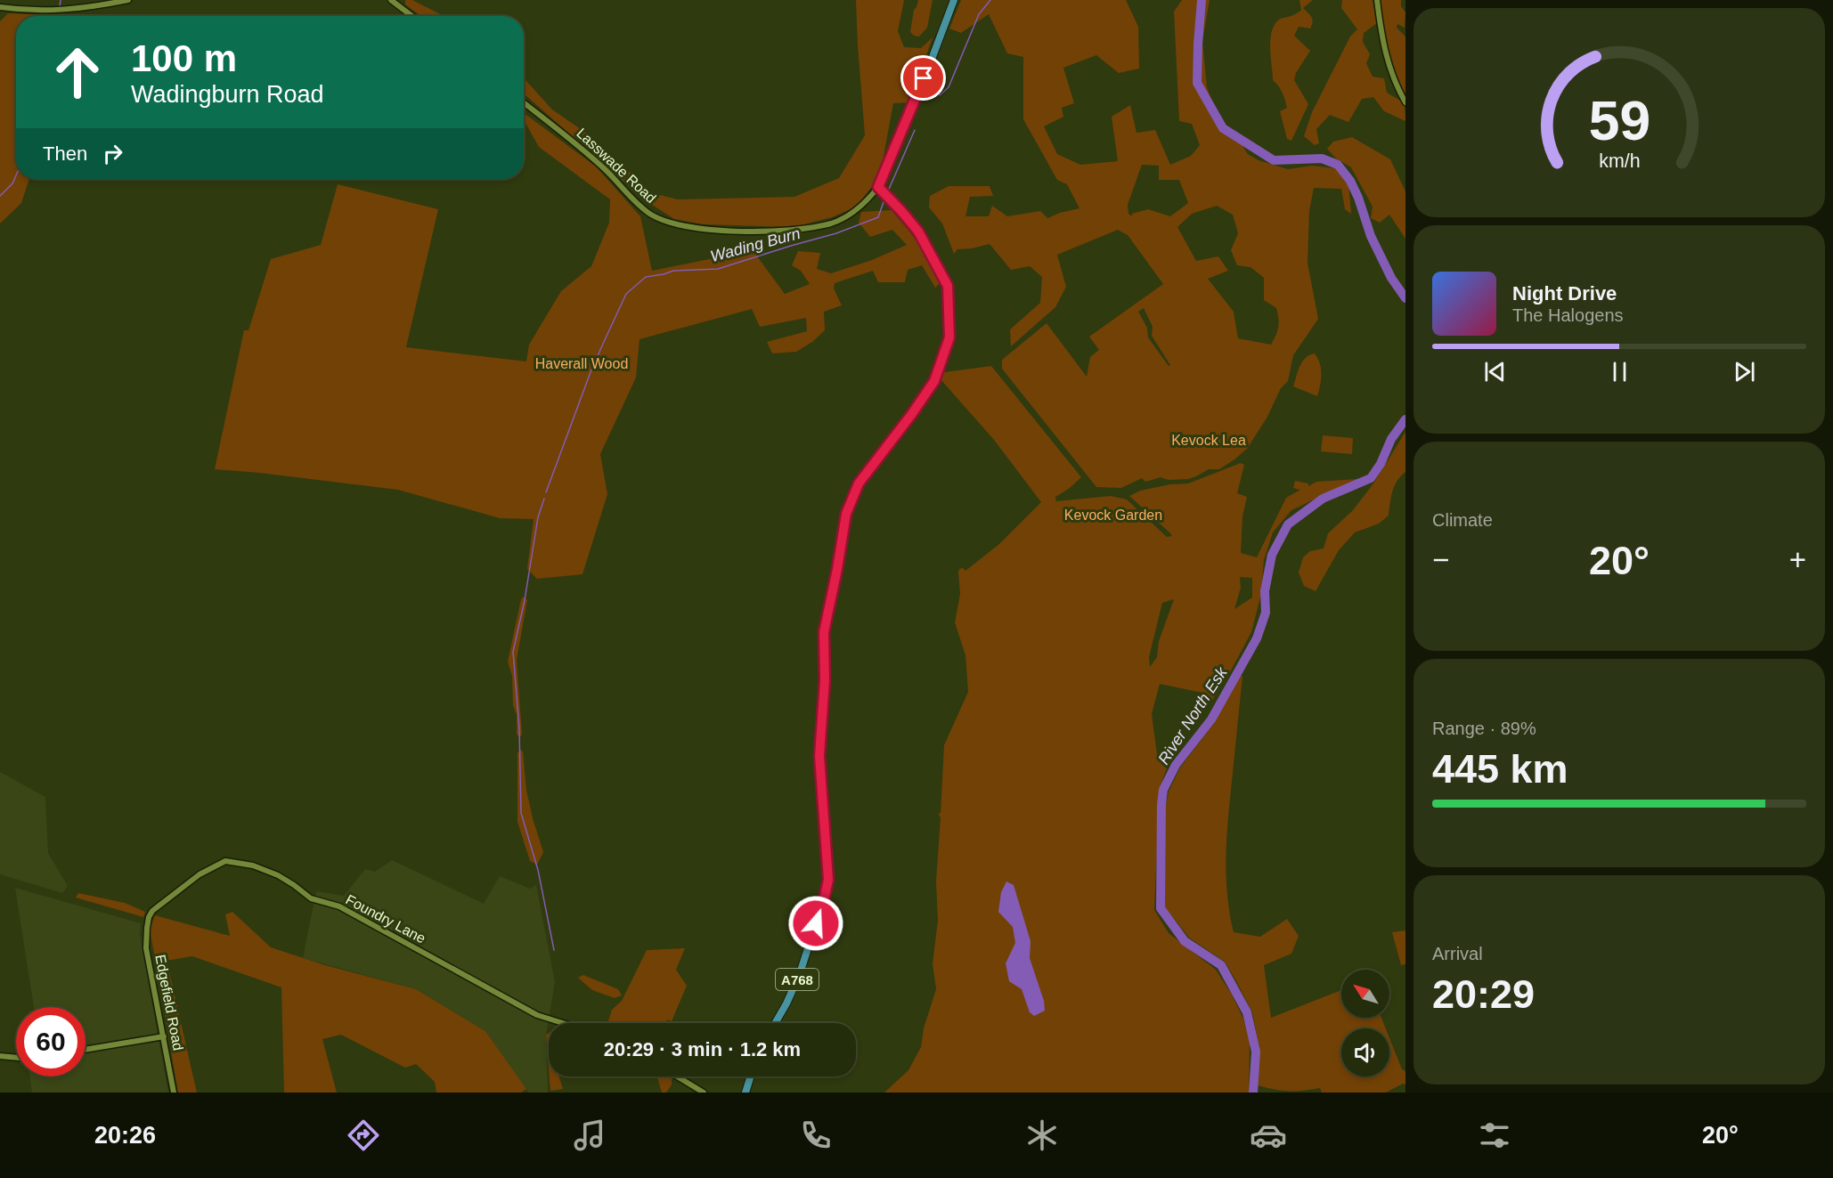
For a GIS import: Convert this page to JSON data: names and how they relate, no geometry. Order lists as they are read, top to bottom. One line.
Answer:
{"streets":{"main road":["Lasswade Road","A768"],"street":["Foundry Lane","Edgefield Road"]},"crossings":[["Lasswade Road","A768"],["Foundry Lane","Edgefield Road"]],"water":["Wading Burn","River North Esk"],"parks":["Haverall Wood","Kevock Lea","Kevock Garden"],"north":"top left","page":{"turn":["100 m","Wadingburn Road"],"then":"Then","song":["Night Drive","The Halogens"],"tile":["Climate",["Range · 89%","445 km"],["Arrival","20:29"]],"heat":["−","20°","+"],"limit":"60","trip":"20:29 · 3 min · 1.2 km","tabs":["20:26","20°"],"gauge":["59","km/h"]}}
